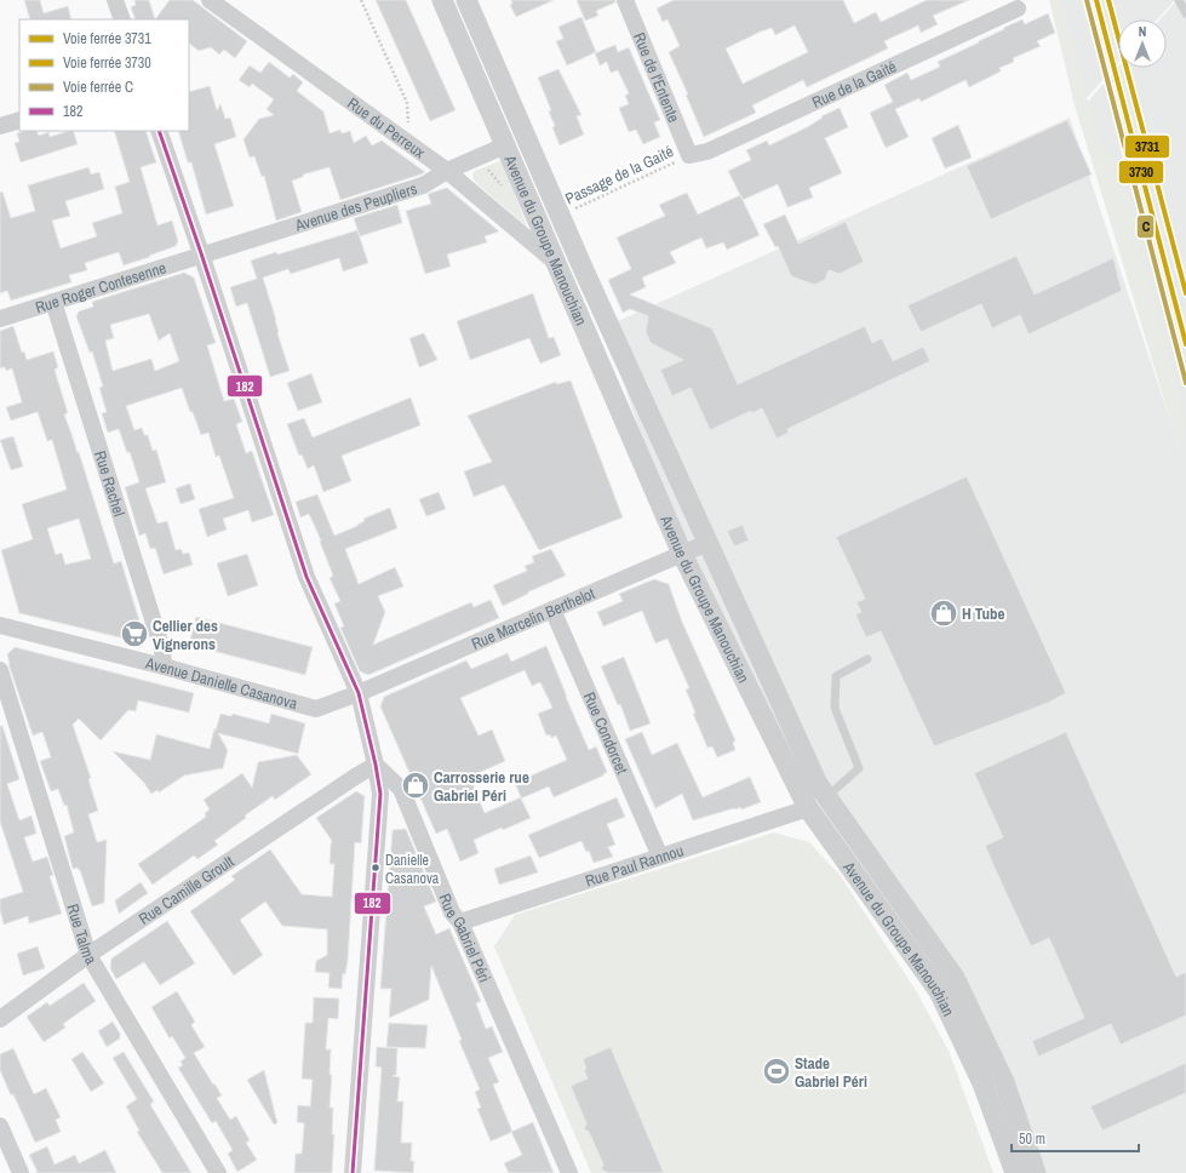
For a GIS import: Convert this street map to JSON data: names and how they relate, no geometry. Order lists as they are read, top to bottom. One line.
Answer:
{"streets":{"street":["Rue de l'Entente","Rue de la Gaité","Rue du Perreux","Avenue des Peupliers","Avenue du Groupe Manouchian","Rue Roger Contesenne","Rue Rachel","Rue Marcelin Berthelot","Avenue Danielle Casanova","Rue Condorcet","Rue Paul Rannou","Rue Camille Groult","Rue Talma","Rue Gabriel Péri"],"path":["Passage de la Gaité"]},"crossings":[["Rue de l'Entente","Rue de la Gaité"],["Rue de l'Entente","Passage de la Gaité"],["Rue de la Gaité","Passage de la Gaité"],["Rue du Perreux","Avenue des Peupliers"],["Rue du Perreux","Avenue du Groupe Manouchian"],["Passage de la Gaité","Avenue du Groupe Manouchian"],["Avenue des Peupliers","Avenue du Groupe Manouchian"],["Avenue des Peupliers","Rue Roger Contesenne"],["Avenue du Groupe Manouchian","Rue Marcelin Berthelot"],["Avenue du Groupe Manouchian","Rue Paul Rannou"],["Rue Roger Contesenne","Rue Rachel"],["Rue Rachel","Avenue Danielle Casanova"],["Rue Marcelin Berthelot","Avenue Danielle Casanova"],["Rue Marcelin Berthelot","Rue Condorcet"],["Rue Condorcet","Rue Paul Rannou"],["Rue Paul Rannou","Rue Gabriel Péri"],["Rue Camille Groult","Rue Talma"],["Rue Camille Groult","Rue Gabriel Péri"]],"places":{"shop":["H Tube","Carrosserie rue Gabriel Péri"],"supermarket":["Cellier des Vignerons"],"other":["Danielle Casanova"],"sports":["Stade Gabriel Péri"]},"lines":["rail line 3731","rail line 3730","rail line C","transit line 182"],"legend":["Voie ferrée 3731","Voie ferrée 3730","Voie ferrée C","182"],"scale_bar":"50 m","north":"top"}
